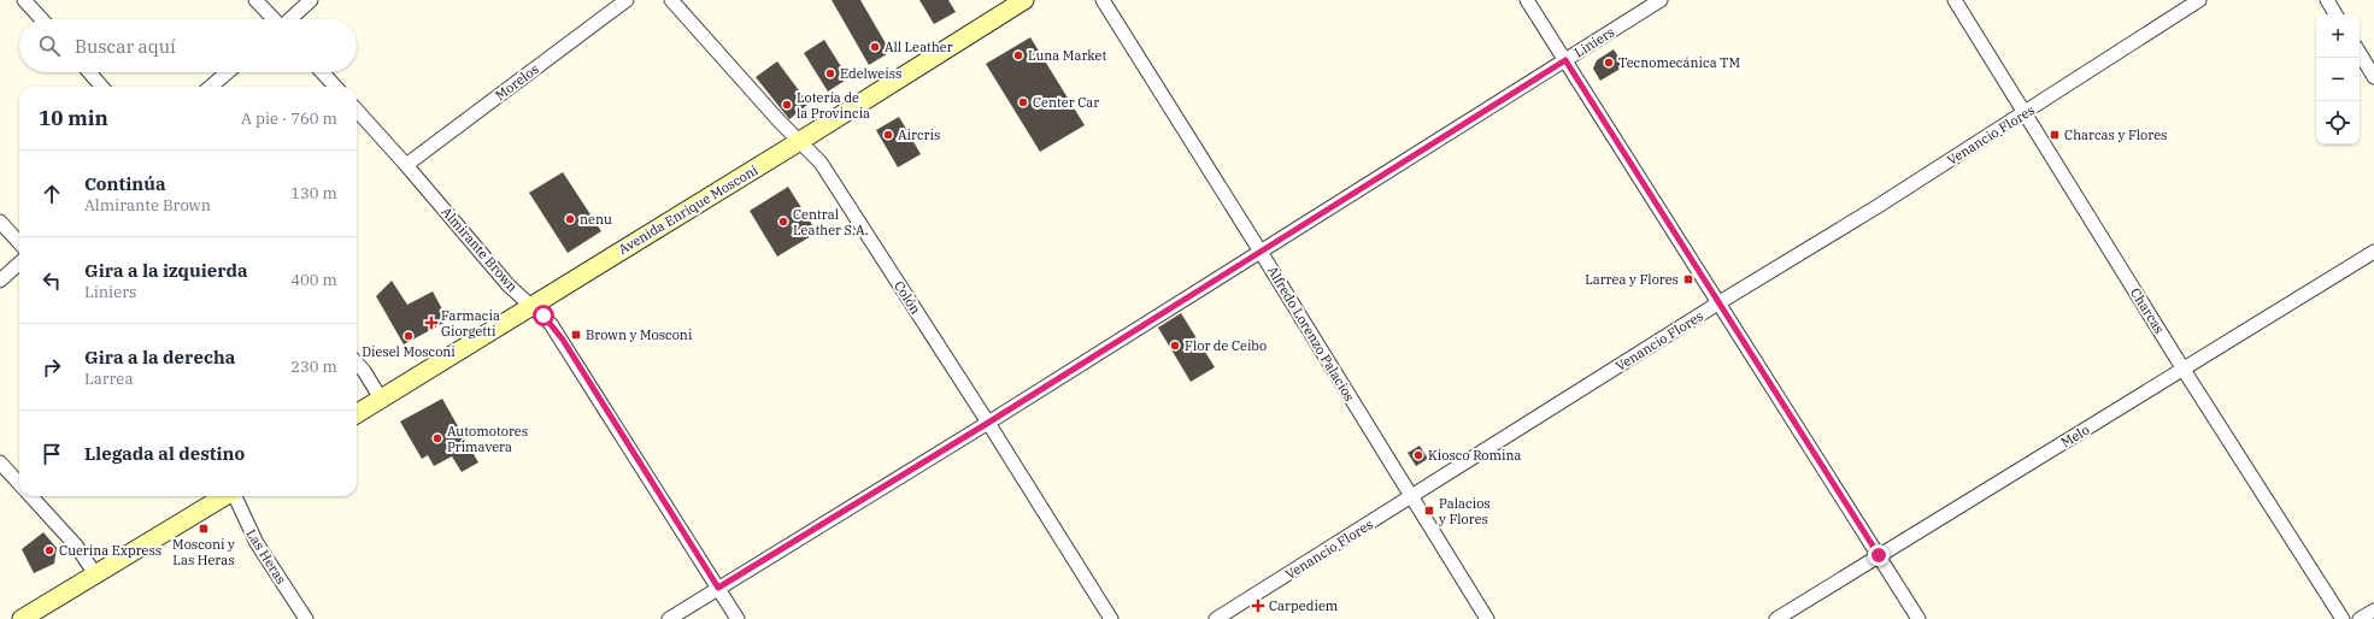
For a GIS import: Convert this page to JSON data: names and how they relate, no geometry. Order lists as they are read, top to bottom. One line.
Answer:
{"streets":{"main road":["Avenida Enrique Mosconi"],"street":["Liniers","Morelos","Venancio Flores","Almirante Brown","Colón","Charcas","Alfredo Lorenzo Palacios","Melo","Las Heras"]},"crossings":[["Liniers","Almirante Brown"],["Liniers","Colón"],["Liniers","Alfredo Lorenzo Palacios"],["Morelos","Almirante Brown"],["Venancio Flores","Charcas"],["Venancio Flores","Alfredo Lorenzo Palacios"],["Avenida Enrique Mosconi","Almirante Brown"],["Avenida Enrique Mosconi","Colón"],["Charcas","Melo"]],"places":{"other":["All Leather","Luna Market","Tecnomecánica TM","Edelweiss","Center Car","Lotería de la Provincia","Aircris","nenu","Central Leather S.A.","Diesel Mosconi","Flor de Ceibo","Automotores Primavera","Kiosco Romina","Cuerina Express"],"transit":["Charcas y Flores","Larrea y Flores","Brown y Mosconi","Palacios y Flores","Mosconi y Las Heras"],"health":["Farmacia Giorgetti","Carpediem"]},"page":{"map_buttons":["+","−"],"search":"Buscar aquí","heading":["10 min","A pie · 760 m"],"list":[["Continúa","Almirante Brown","130 m"],["Gira a la izquierda","Liniers","400 m"],["Gira a la derecha","Larrea","230 m"],"Llegada al destino"]}}
